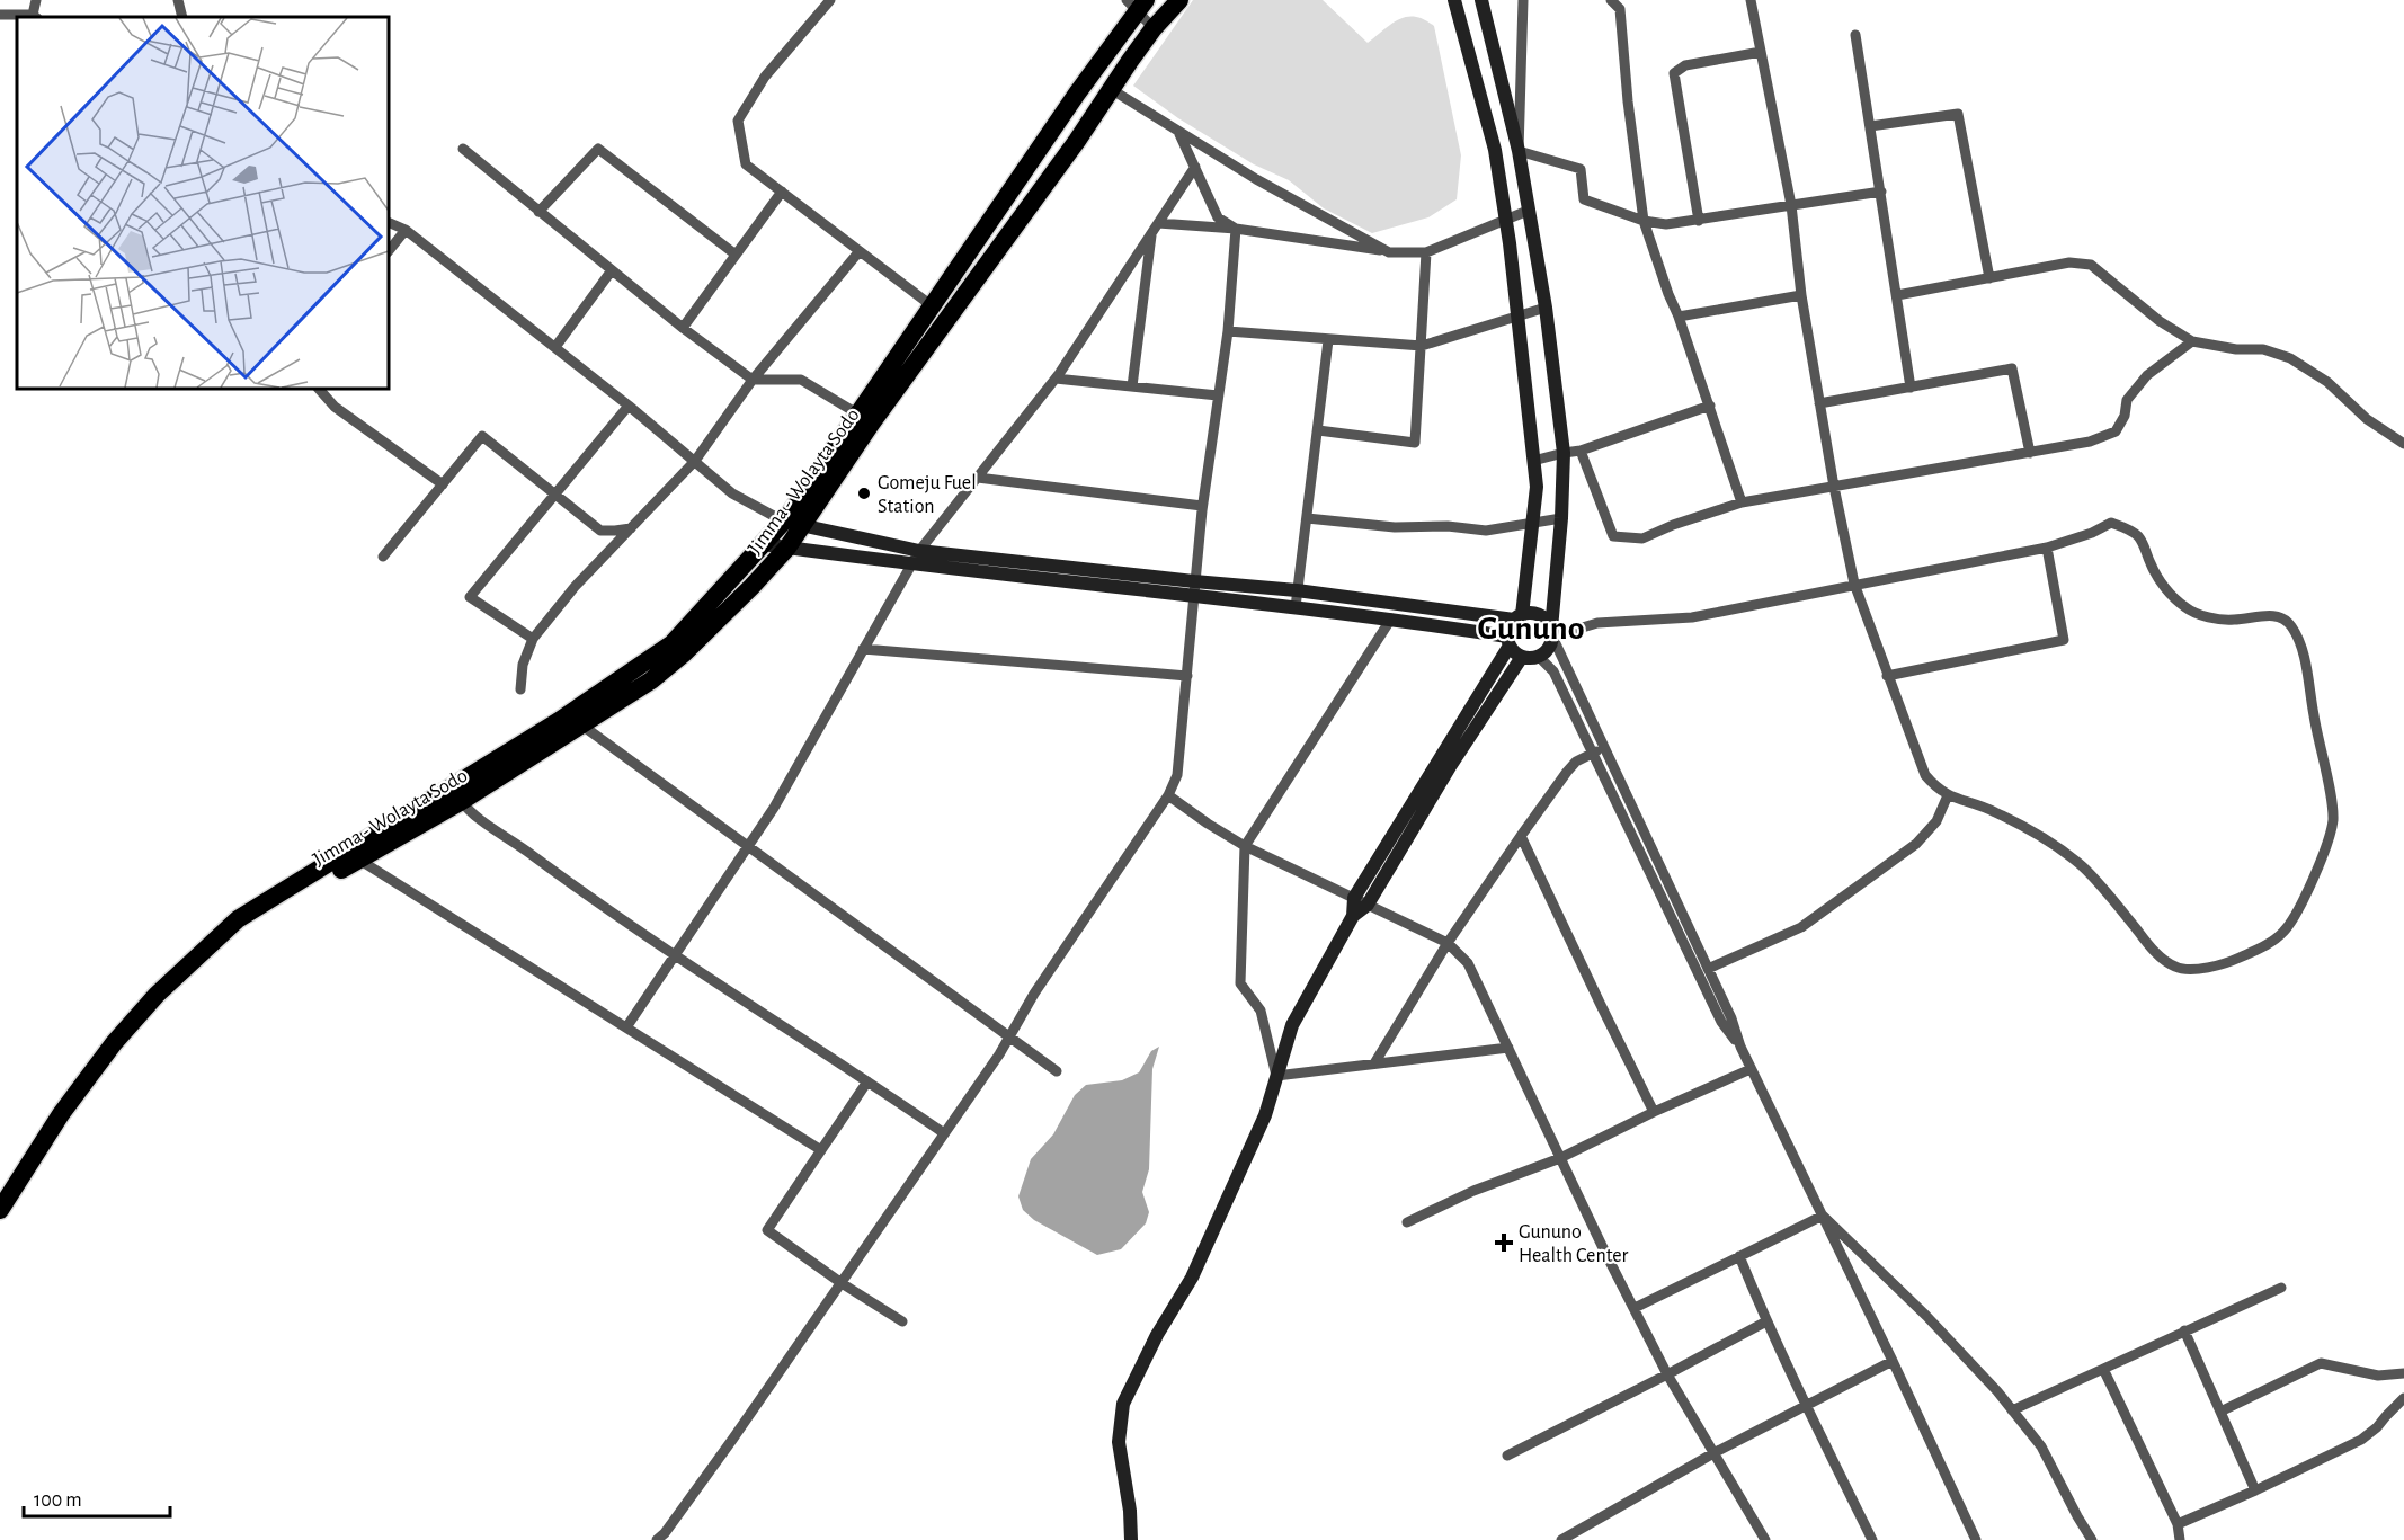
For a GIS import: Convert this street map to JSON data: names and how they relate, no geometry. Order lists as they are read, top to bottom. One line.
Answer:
{"streets":{"highway":["Jimma - Wolayta Sodo"]},"districts":["Gununo"],"places":{"other":["Gomeju Fuel Station"],"health":["Gununo Health Center"]},"scale_bar":"100 m"}
